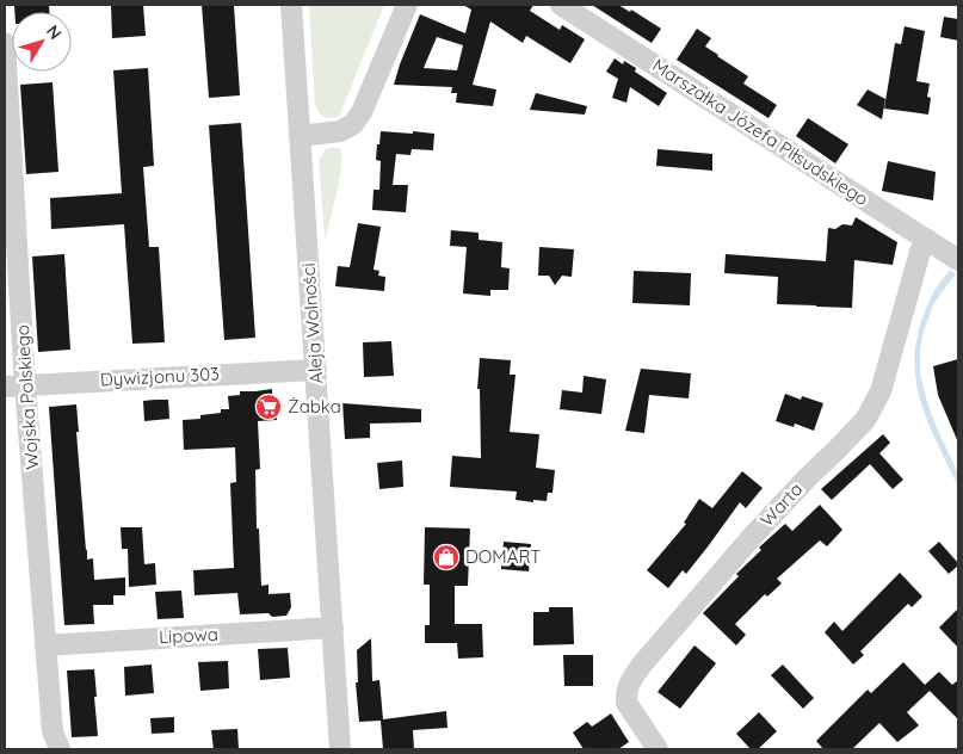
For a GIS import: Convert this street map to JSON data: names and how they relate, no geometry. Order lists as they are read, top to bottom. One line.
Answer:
{"streets":{"street":["Marszałka Józefa Piłsudskiego","Aleja Wolności","Dywizjonu 303","Wojska Polskiego","Warta","Lipowa"]},"crossings":[["Marszałka Józefa Piłsudskiego","Warta"],["Aleja Wolności","Dywizjonu 303"],["Aleja Wolności","Lipowa"],["Dywizjonu 303","Wojska Polskiego"],["Wojska Polskiego","Lipowa"]],"places":{"supermarket":["Żabka"],"shop":["DOMART"]},"north":"top right"}
